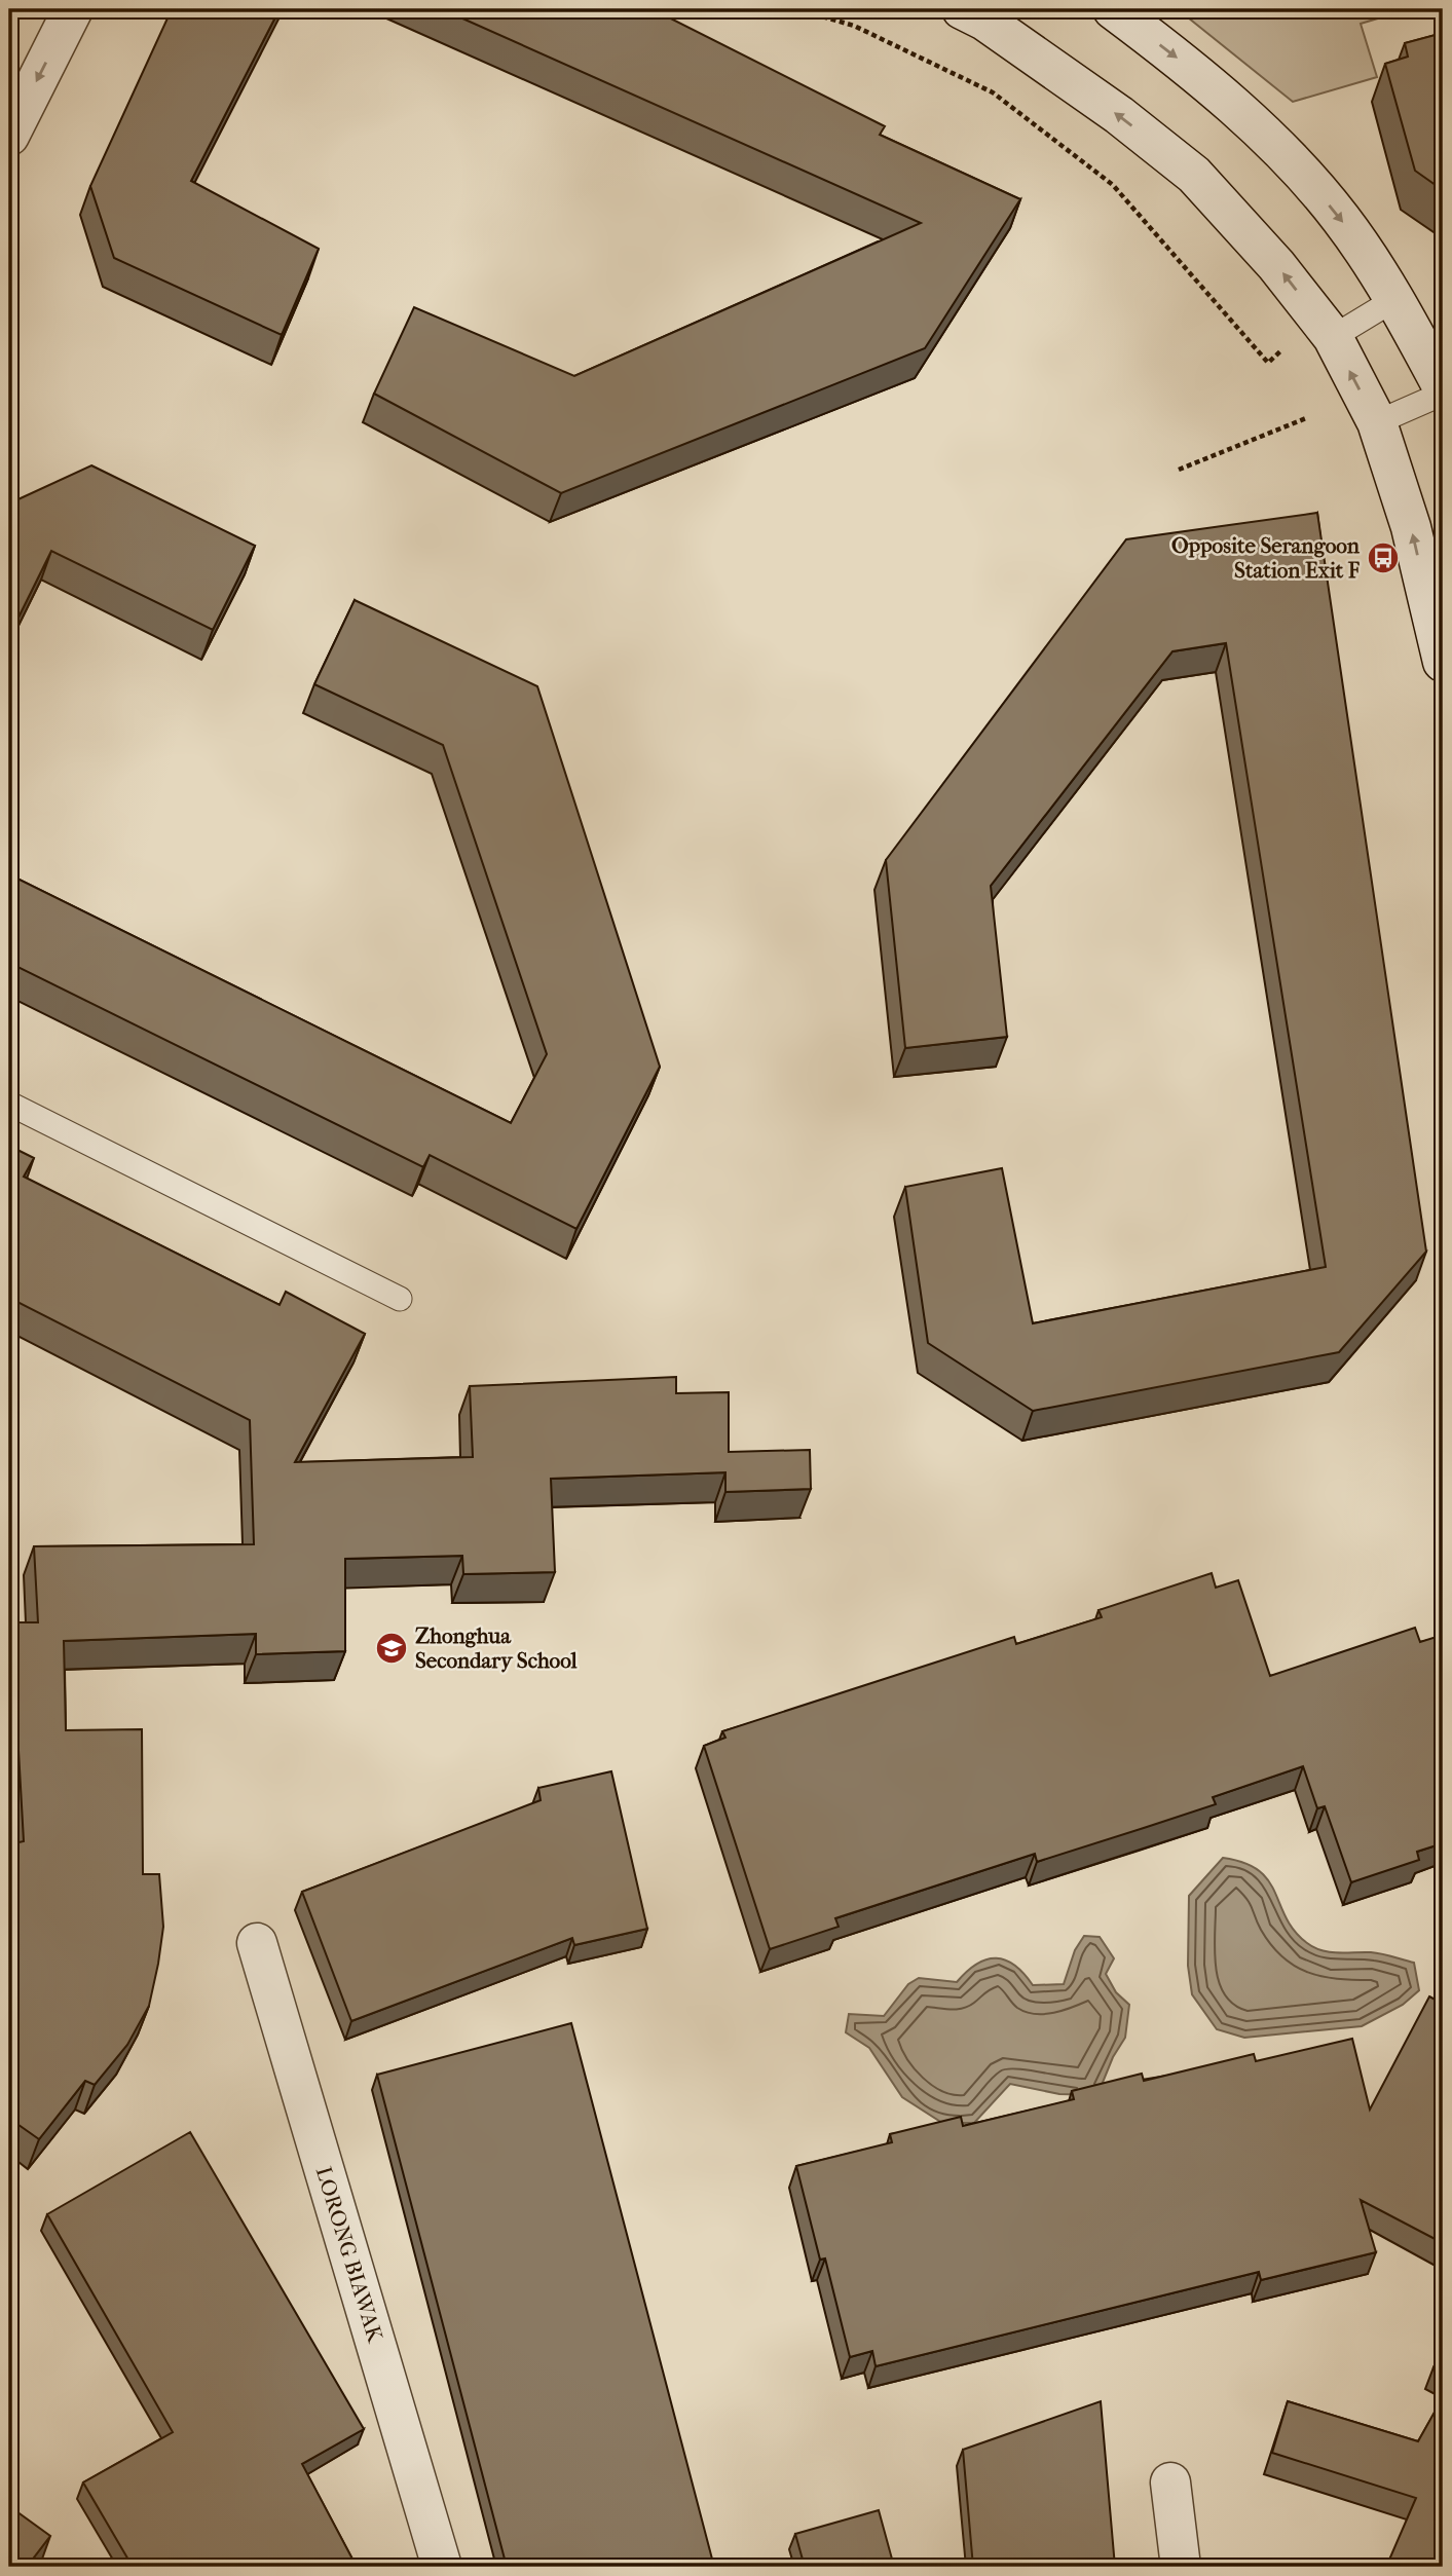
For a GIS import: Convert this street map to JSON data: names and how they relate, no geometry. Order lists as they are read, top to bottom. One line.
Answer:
{"streets":{"main road":["LORONG BIAWAK"]},"places":{"bus stop":["Opposite Serangoon Station Exit F"],"school or university":["Zhonghua Secondary School"]}}
